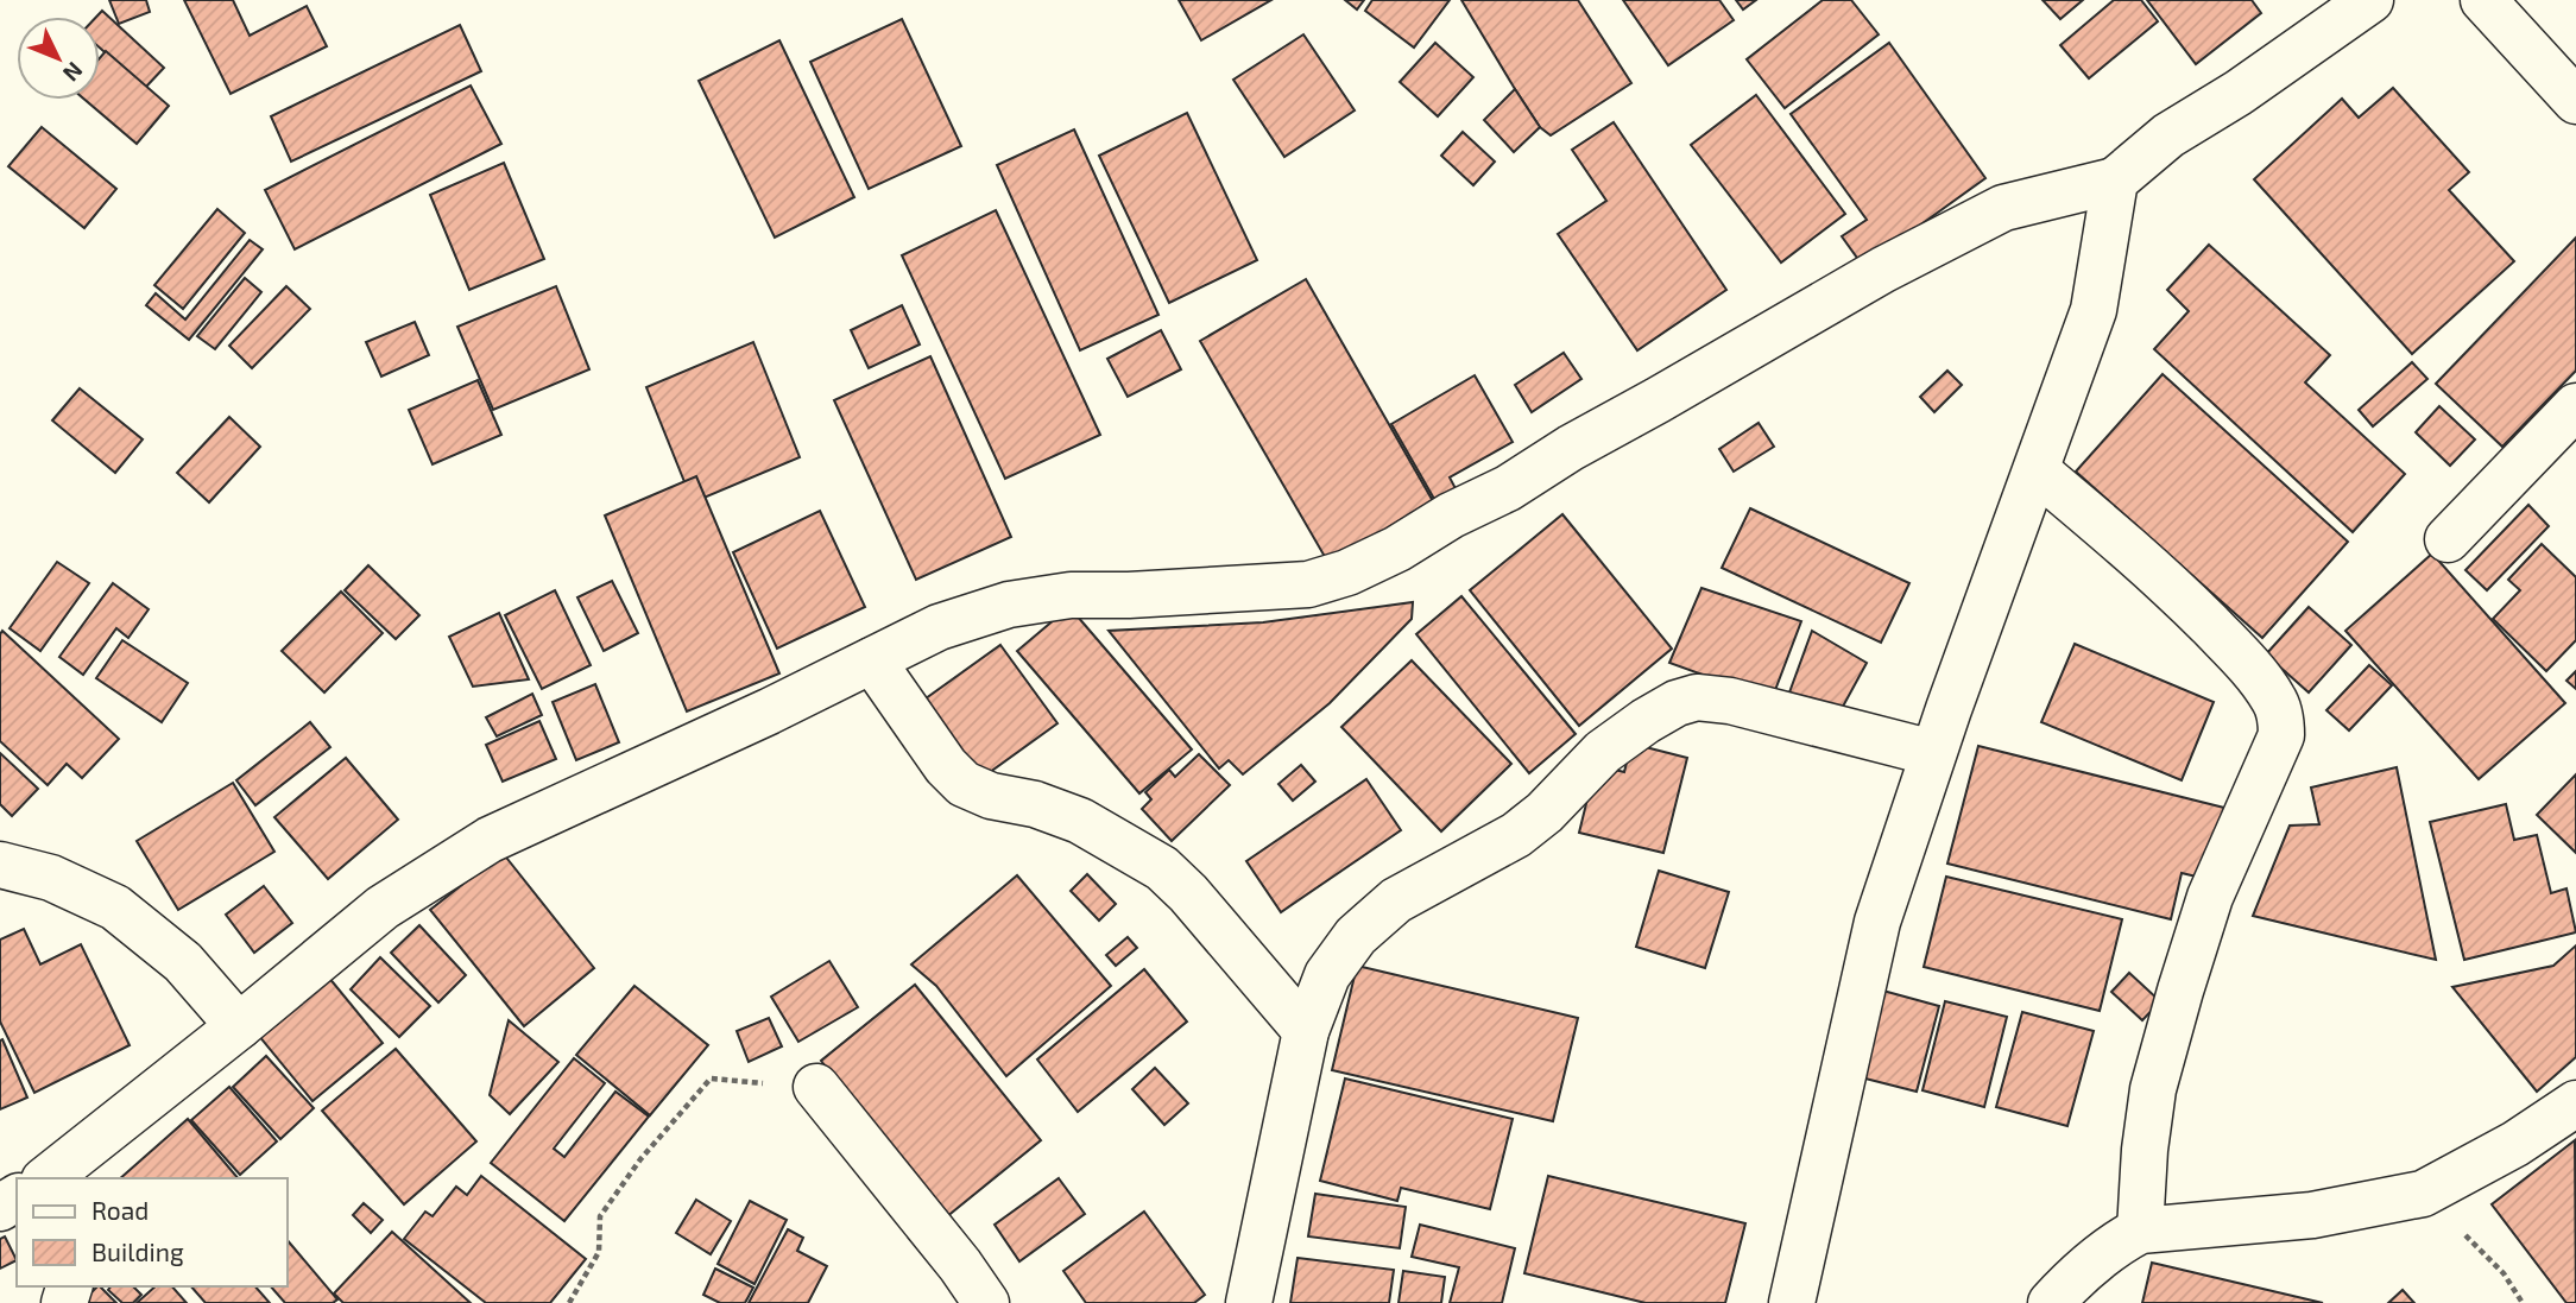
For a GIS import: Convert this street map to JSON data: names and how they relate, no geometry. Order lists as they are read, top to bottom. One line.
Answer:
{"legend":["Road","Building"],"north":"bottom right"}
